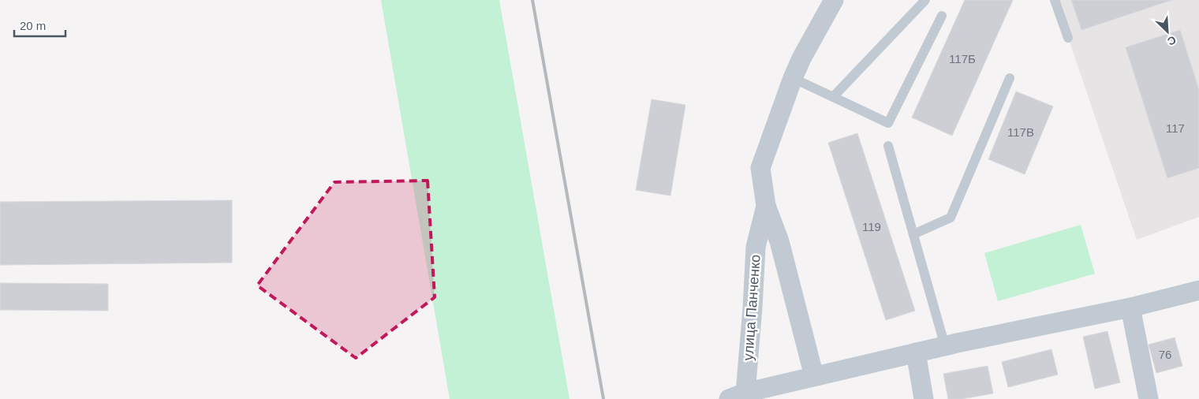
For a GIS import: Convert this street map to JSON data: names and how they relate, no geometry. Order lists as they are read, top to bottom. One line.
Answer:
{"streets":{"street":["улица Панченко"]},"house_numbers":["117Б","117","117В","119","76"],"scale_bar":"20 m","north":"bottom right"}
